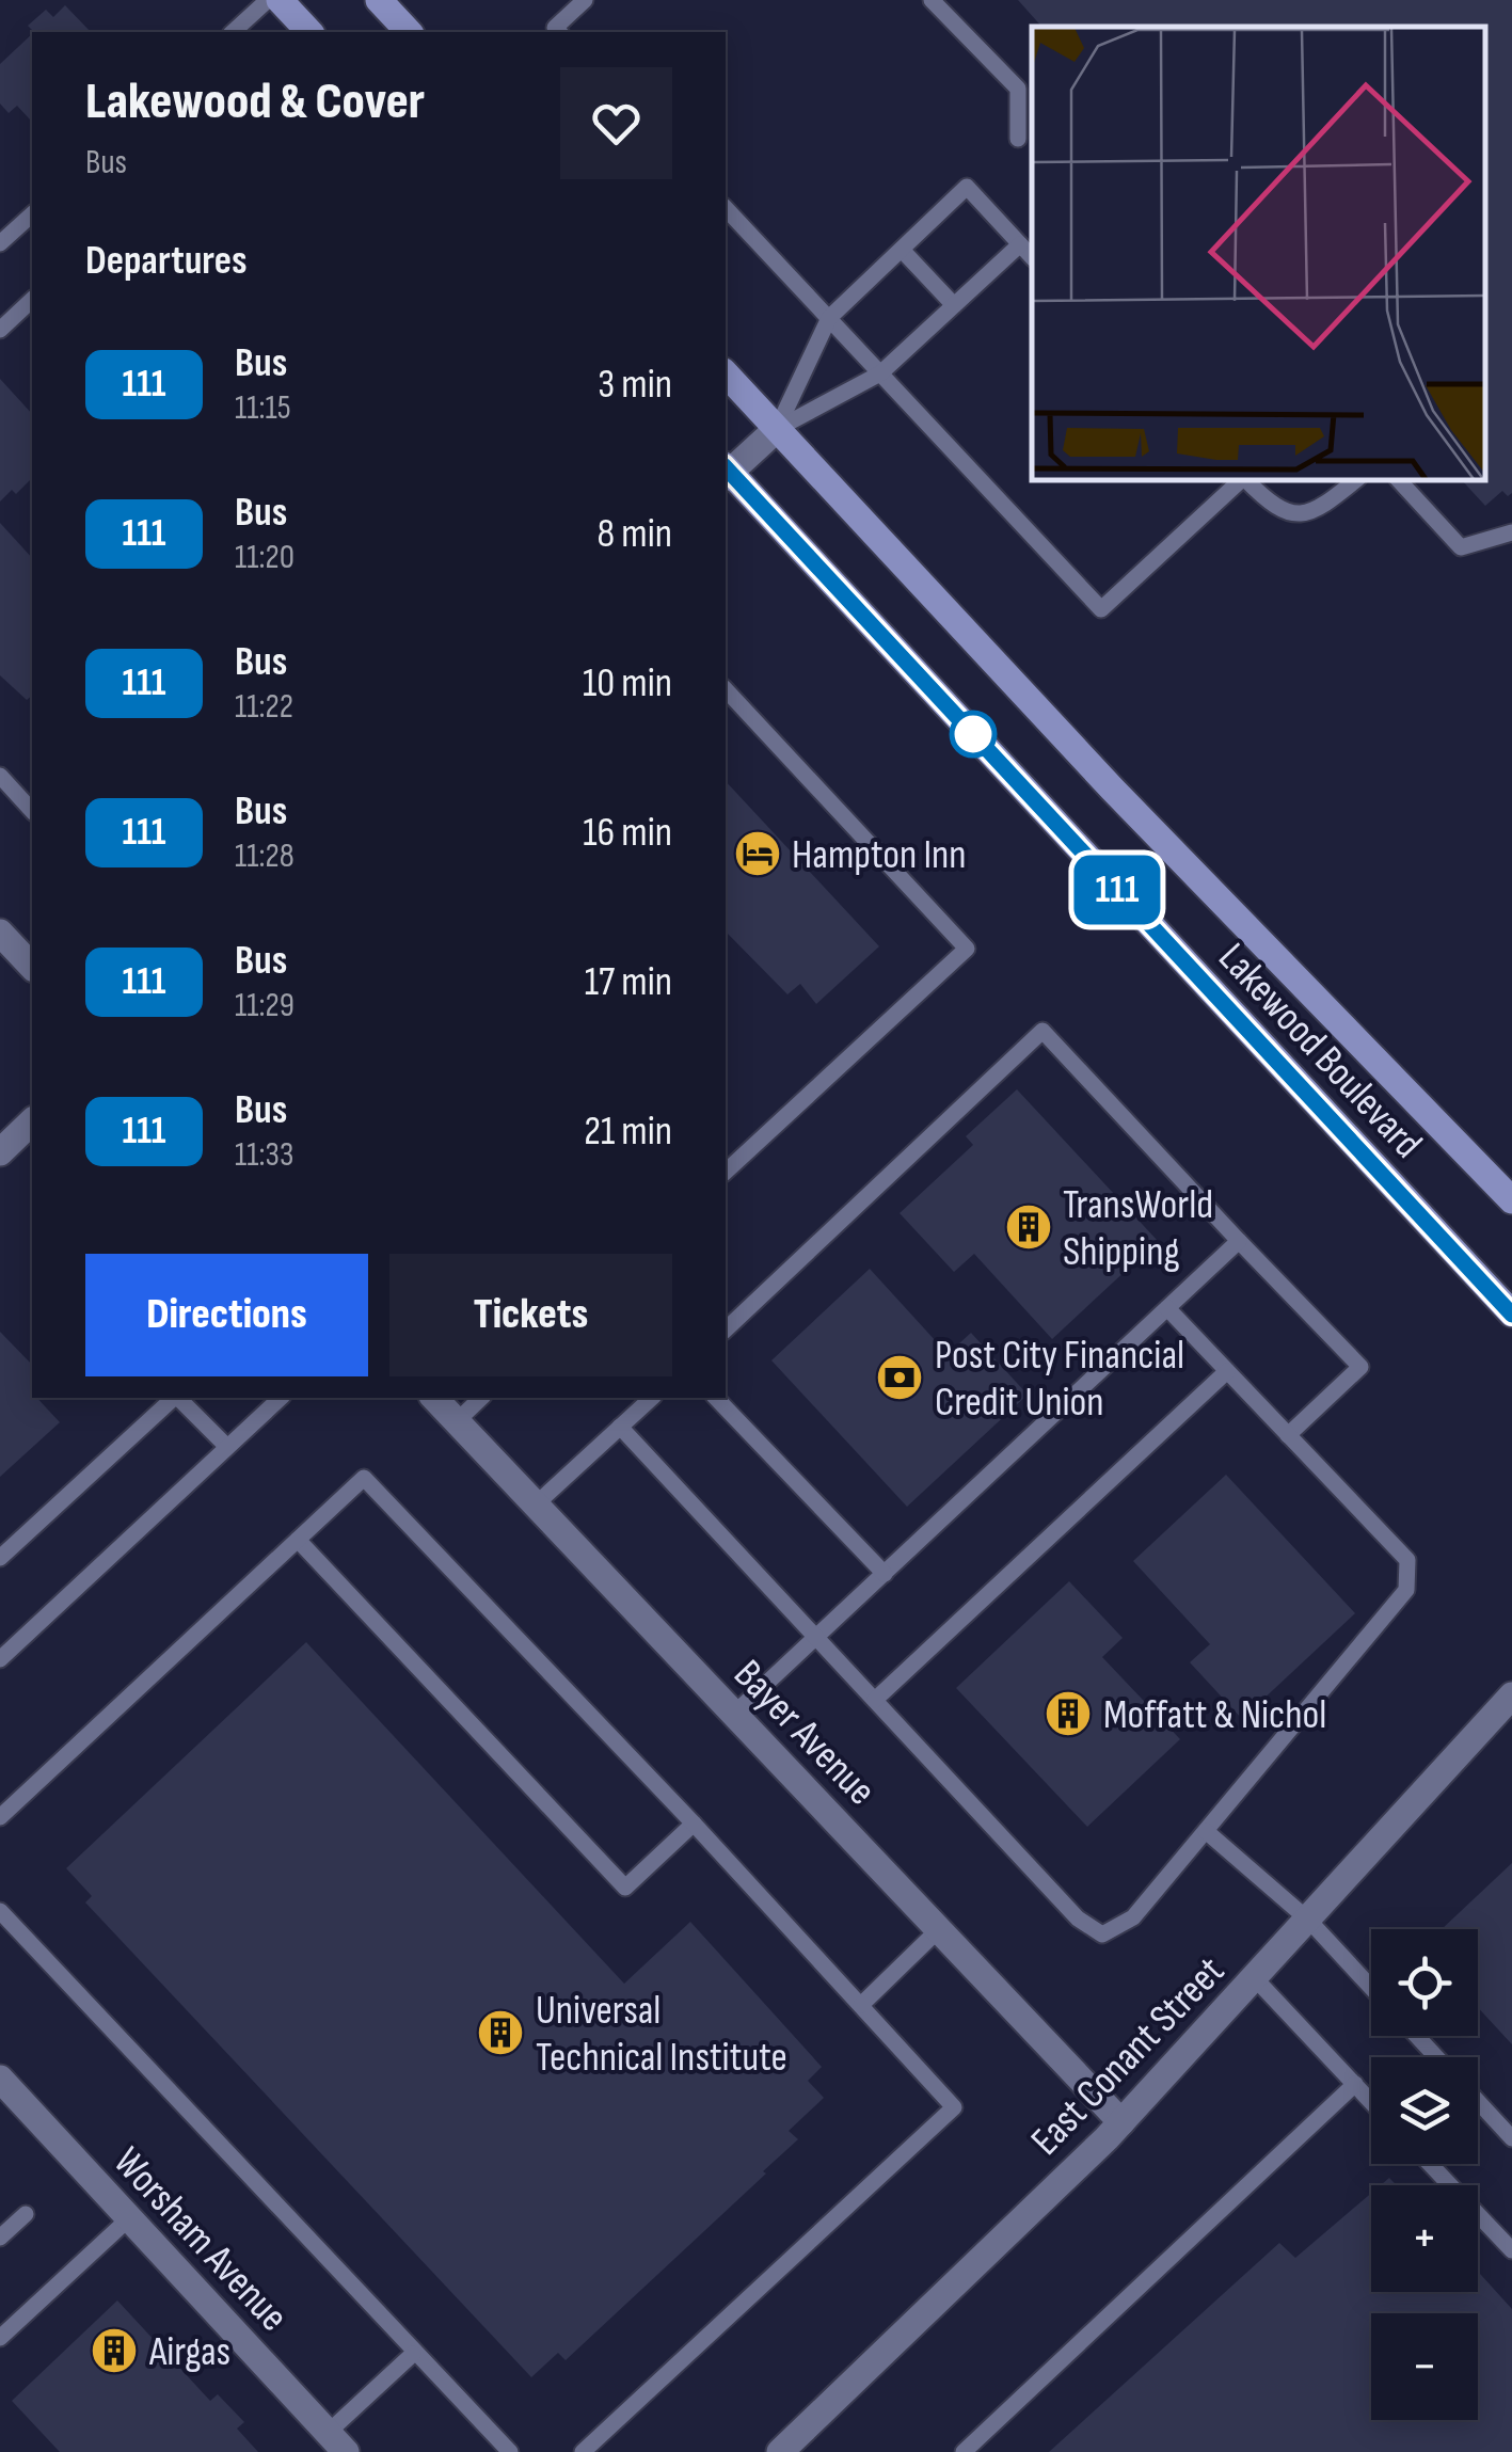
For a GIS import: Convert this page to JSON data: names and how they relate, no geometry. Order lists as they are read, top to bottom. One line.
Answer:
{"streets":{"main road":["Lakewood Boulevard"],"street":["Bayer Avenue","East Conant Street","Worsham Avenue"]},"crossings":[["Bayer Avenue","East Conant Street"]],"places":{"hotel":["Hampton Inn"],"building":["TransWorld Shipping","Moffatt & Nichol","Universal Technical Institute","Airgas"],"bank":["Post City Financial Credit Union"]},"lines":["bus line 111"],"page":{"on_map":"111","heading":[["Lakewood & Cover","Bus"],"Departures"],"list":[{"mark":"111","name":"Bus","note":"11:15","value":"3 min"},{"mark":"111","name":"Bus","note":"11:20","value":"8 min"},{"mark":"111","name":"Bus","note":"11:22","value":"10 min"},{"mark":"111","name":"Bus","note":"11:28","value":"16 min"},{"mark":"111","name":"Bus","note":"11:29","value":"17 min"},{"mark":"111","name":"Bus","note":"11:33","value":"21 min"}],"buttons":["Directions","Tickets"],"map_buttons":["+","−"]}}
